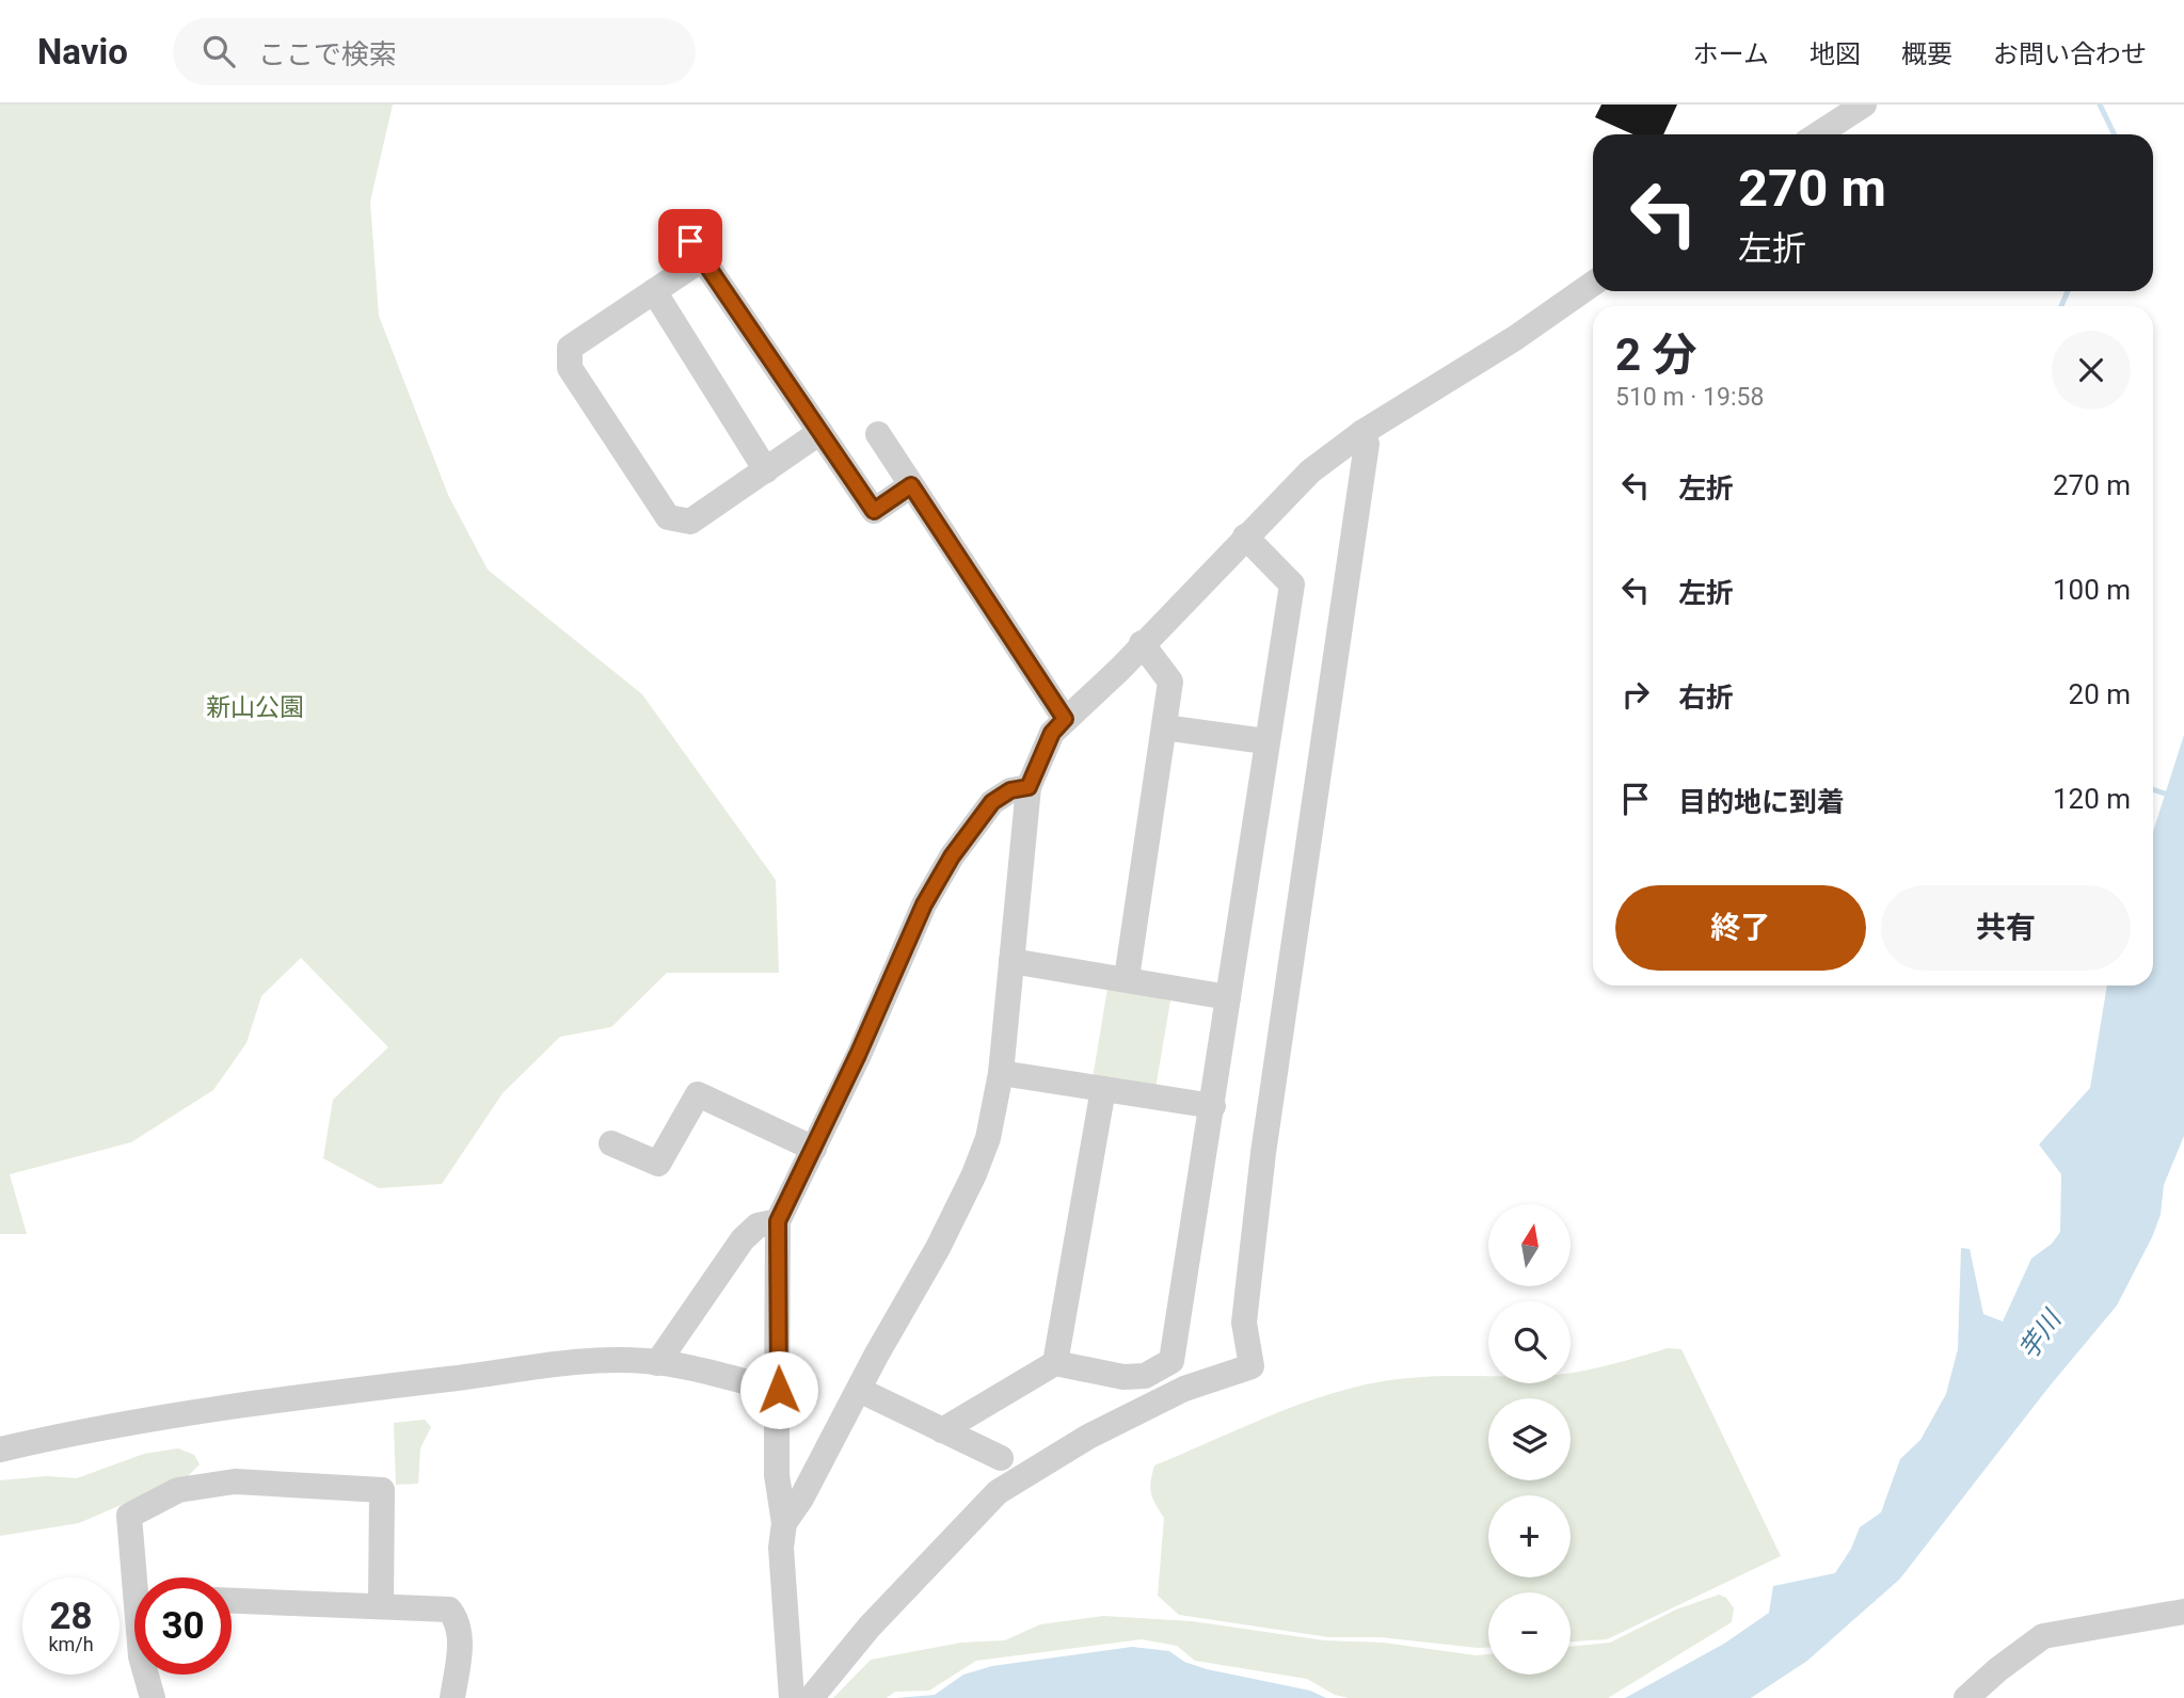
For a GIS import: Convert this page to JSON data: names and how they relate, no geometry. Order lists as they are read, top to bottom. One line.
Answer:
{"water":["芋川"],"parks":["新山公園"],"north":"top","page":{"header":"Navio","search":"ここで検索","nav":["ホーム","地図","概要","お問い合わせ"],"turn":["270 m","左折"],"heading":["2 分","510 m · 19:58"],"list":[{"name":"左折","value":"270 m"},{"name":"左折","value":"100 m"},{"name":"右折","value":"20 m"},{"name":"目的地に到着","value":"120 m"}],"buttons":["終了","共有"],"map_buttons":["+","−"],"speed":"28 km/h","limit":"30"}}
